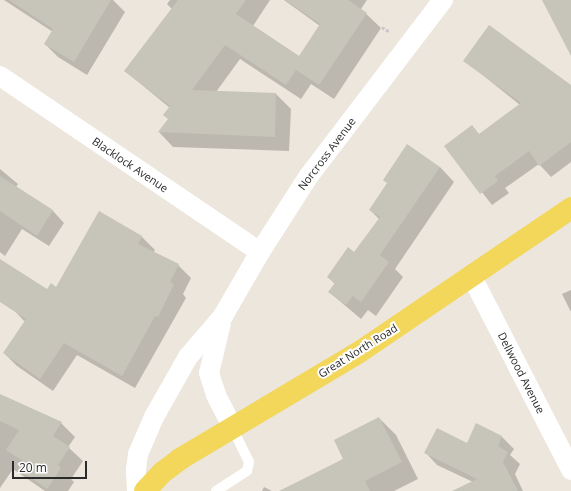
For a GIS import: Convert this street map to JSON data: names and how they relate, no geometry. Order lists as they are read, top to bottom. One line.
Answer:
{"streets":{"main road":["Great North Road"],"street":["Norcross Avenue","Blacklock Avenue","Dellwood Avenue"]},"crossings":[["Norcross Avenue","Blacklock Avenue"],["Norcross Avenue","Great North Road"],["Great North Road","Dellwood Avenue"]],"scale_bar":"20 m"}
